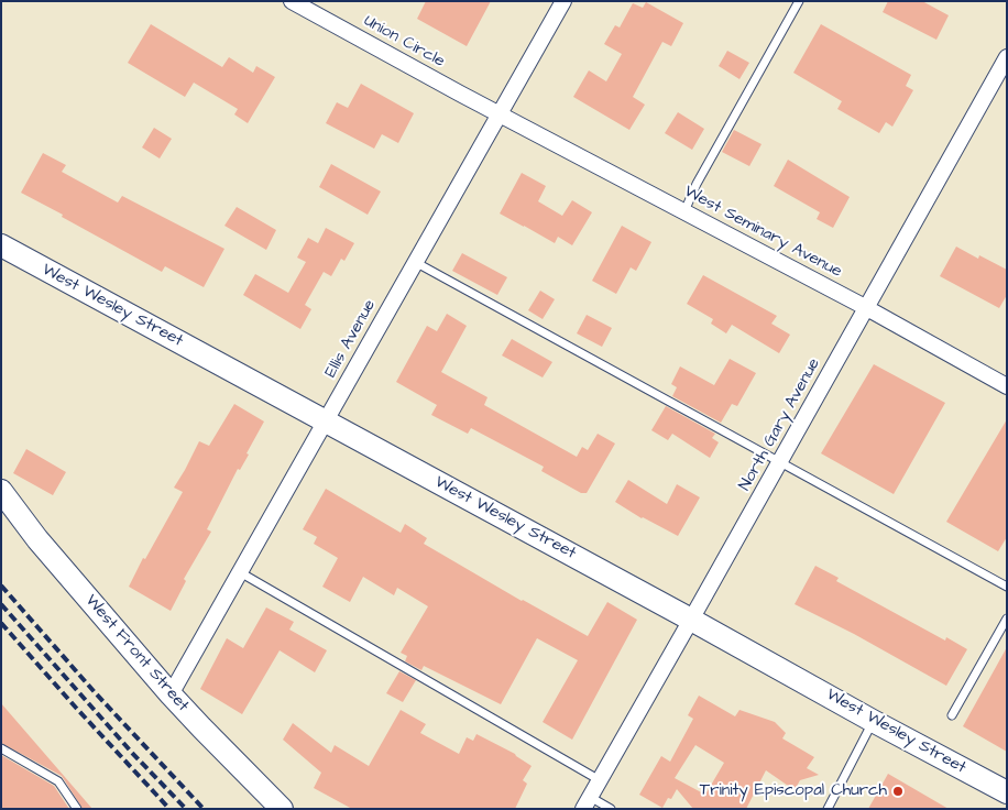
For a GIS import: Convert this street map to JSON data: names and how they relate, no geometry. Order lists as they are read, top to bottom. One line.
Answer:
{"streets":{"street":["Union Circle","West Seminary Avenue","West Wesley Street","Ellis Avenue","North Gary Avenue","West Front Street"]},"crossings":[["Union Circle","West Seminary Avenue"],["Union Circle","Ellis Avenue"],["West Seminary Avenue","Ellis Avenue"],["West Seminary Avenue","North Gary Avenue"],["West Wesley Street","Ellis Avenue"],["West Wesley Street","North Gary Avenue"],["Ellis Avenue","West Front Street"]],"places":["Trinity Episcopal Church"]}
